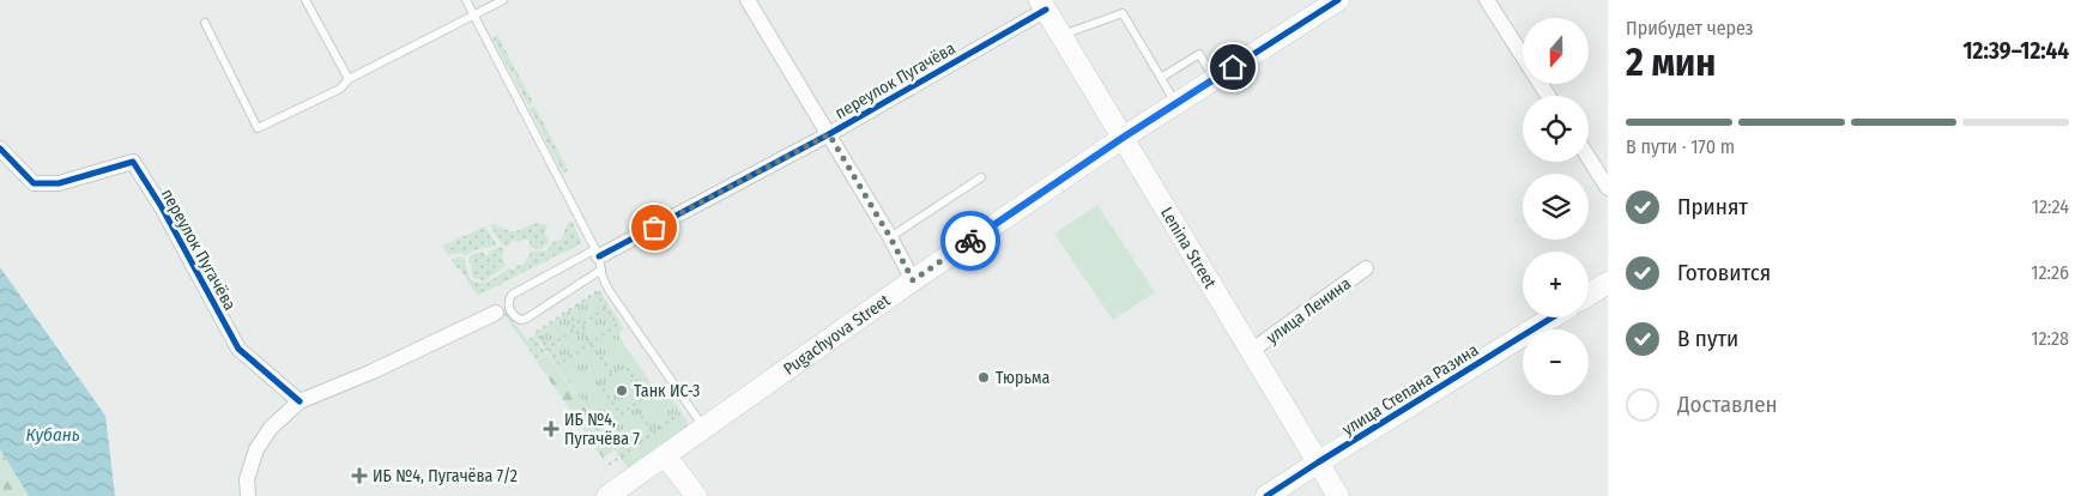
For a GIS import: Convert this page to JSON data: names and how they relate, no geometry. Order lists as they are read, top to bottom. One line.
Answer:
{"streets":{"main road":["Lenina Street","Pugachyova Street","улица Степана Разина"],"street":["переулок Пугачёва","улица Ленина"]},"crossings":[["переулок Пугачёва","Lenina Street"],["Lenina Street","улица Ленина"],["Lenina Street","Pugachyova Street"],["Lenina Street","улица Степана Разина"]],"water":["Кубань"],"places":{"other":["Тюрьма","Танк ИС-3"],"health":["ИБ №4, Пугачёва 7","ИБ №4, Пугачёва 7/2"]},"north":"bottom","page":{"heading":["2 мин","Прибудет через","12:39–12:44"],"map_buttons":["+","−"],"bar":"В пути · 170 m","list":[["Принят","12:24"],["Готовится","12:26"],["В пути","12:28"],"Доставлен"]}}
